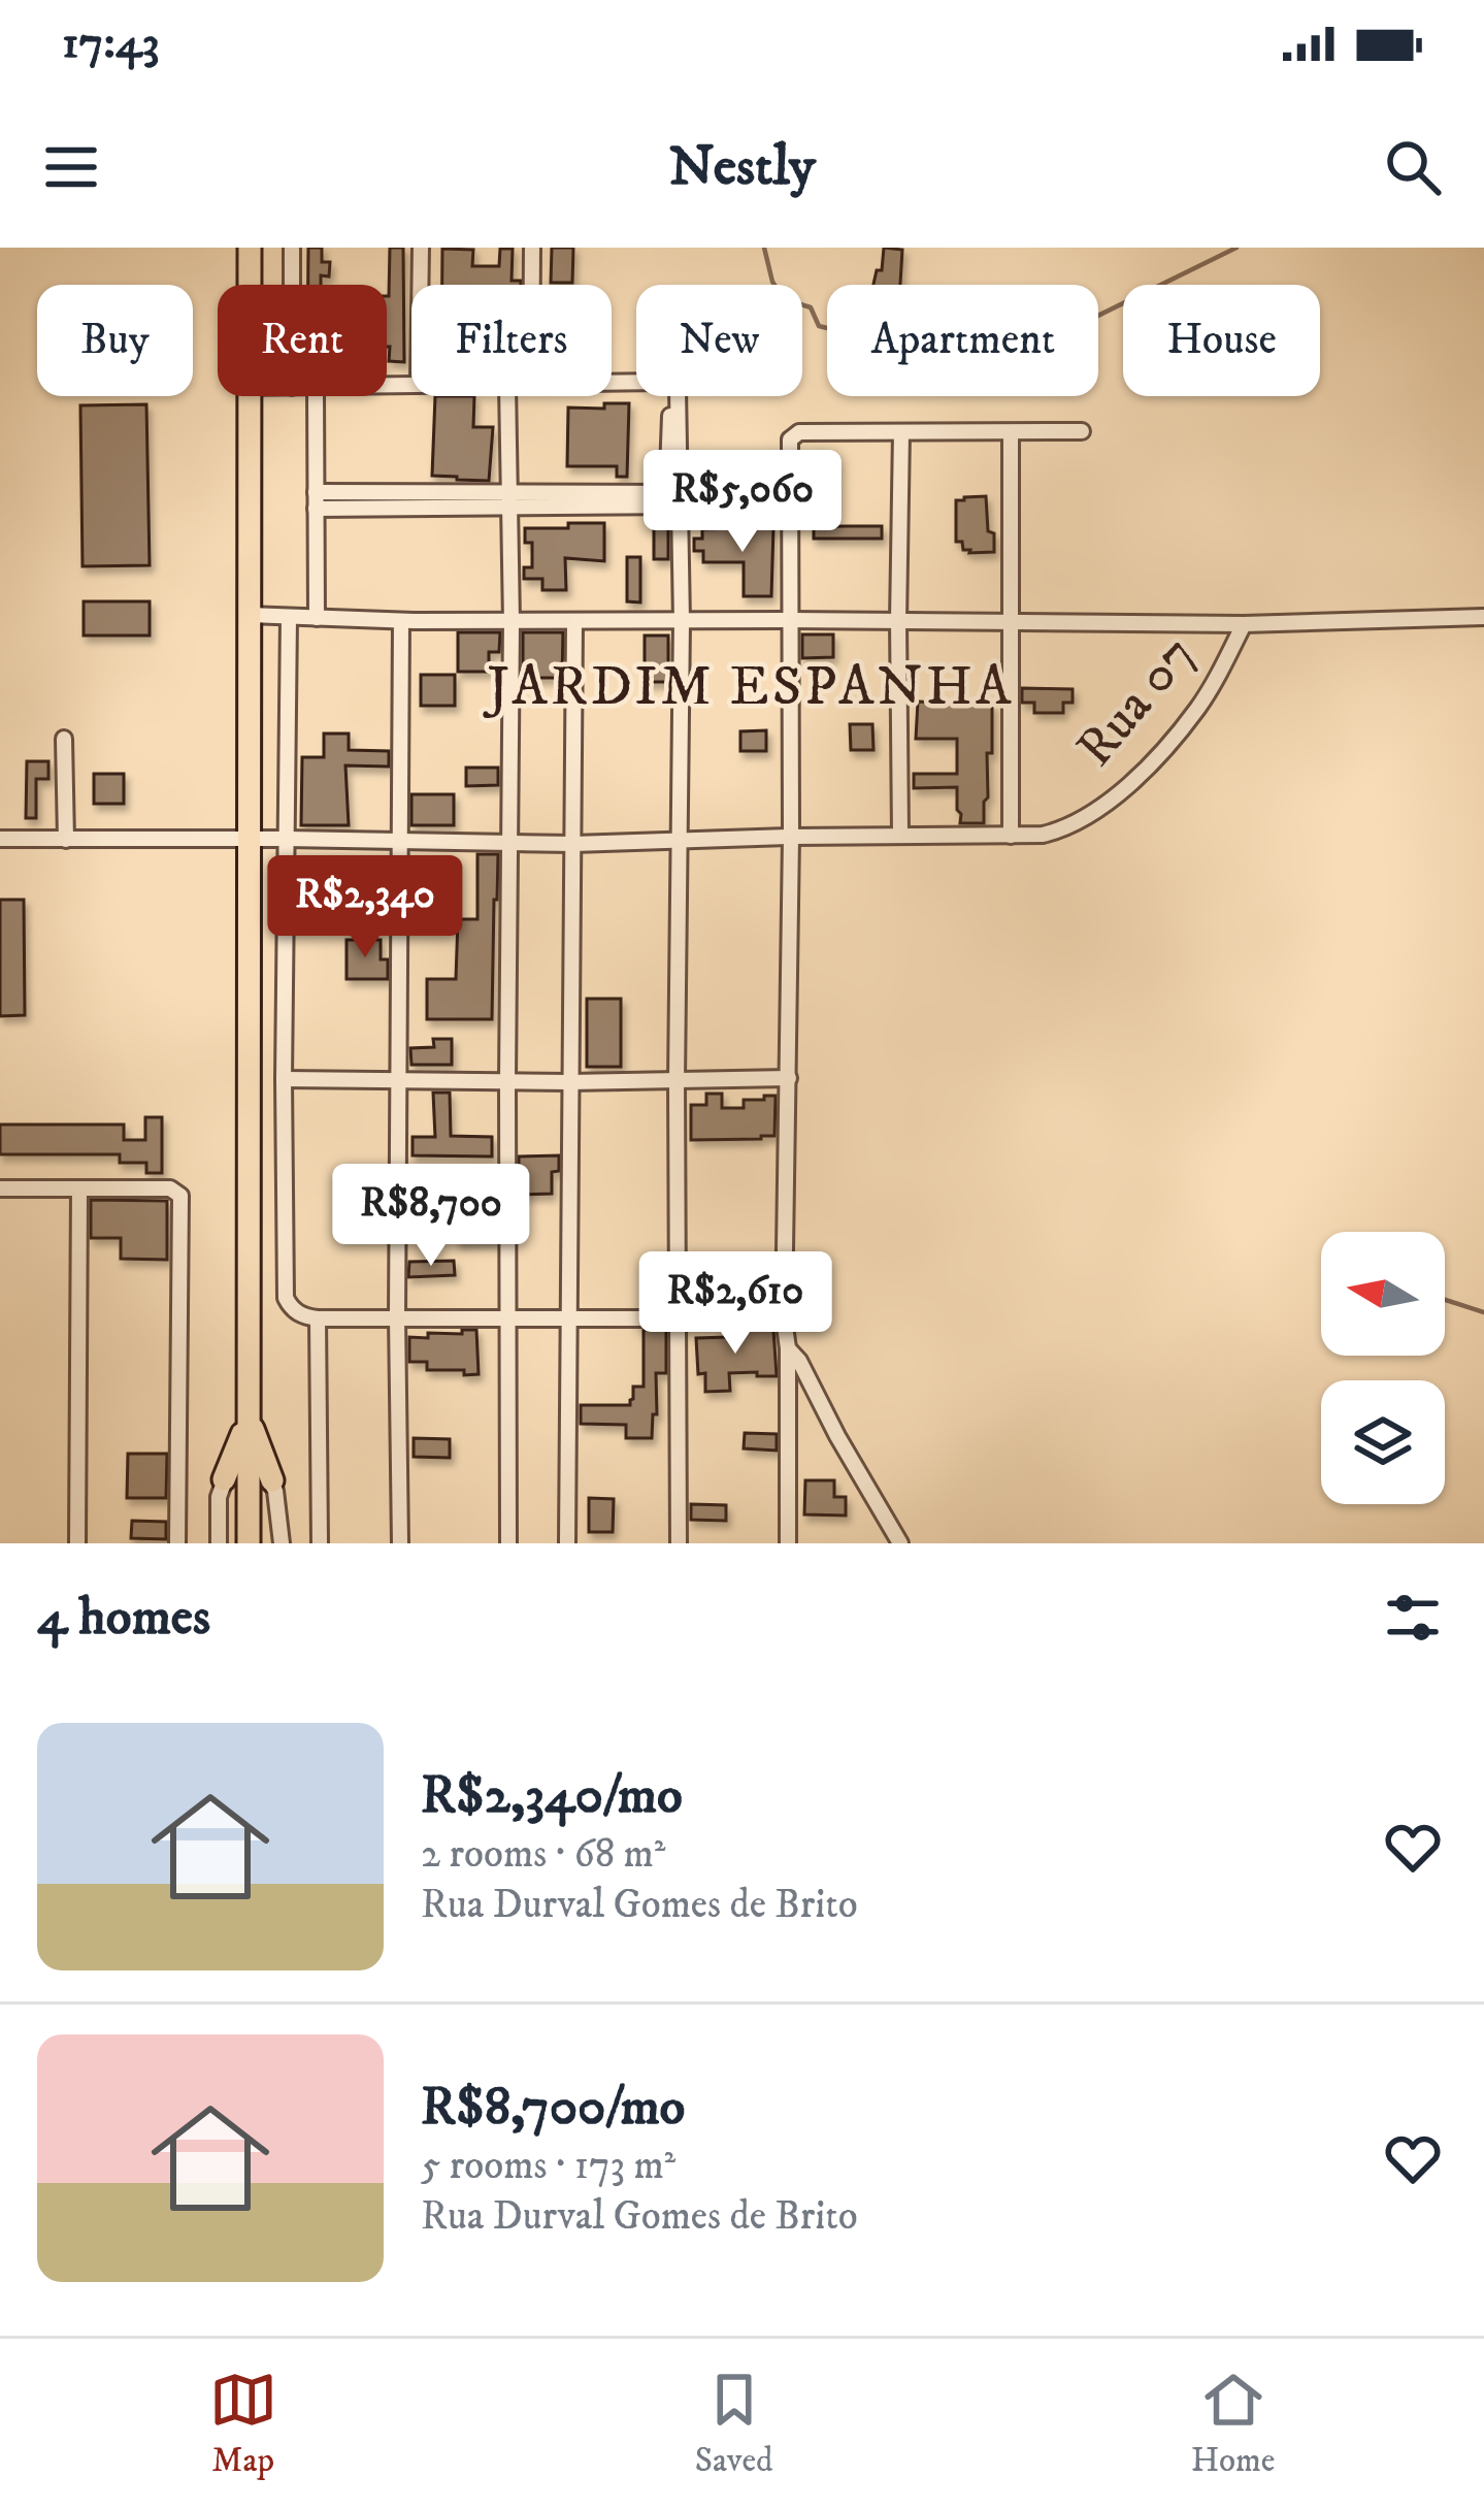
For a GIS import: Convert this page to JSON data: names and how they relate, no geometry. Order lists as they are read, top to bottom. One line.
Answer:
{"streets":{"street":["Rua 07"]},"districts":["JARDIM ESPANHA"],"north":"left","page":{"status":"17:43","header":"Nestly","chip":["Buy","Rent","Filters","New","Apartment","House"],"price":["R$5,060","R$2,340","R$8,700","R$2,610"],"heading":"4 homes","list":[{"name":"R$2,340/mo","note":"2 rooms · 68 m² · Rua Durval Gomes de Brito"},{"name":"R$8,700/mo","note":"5 rooms · 173 m² · Rua Durval Gomes de Brito"}],"tabs":["Map","Saved","Home"]}}
